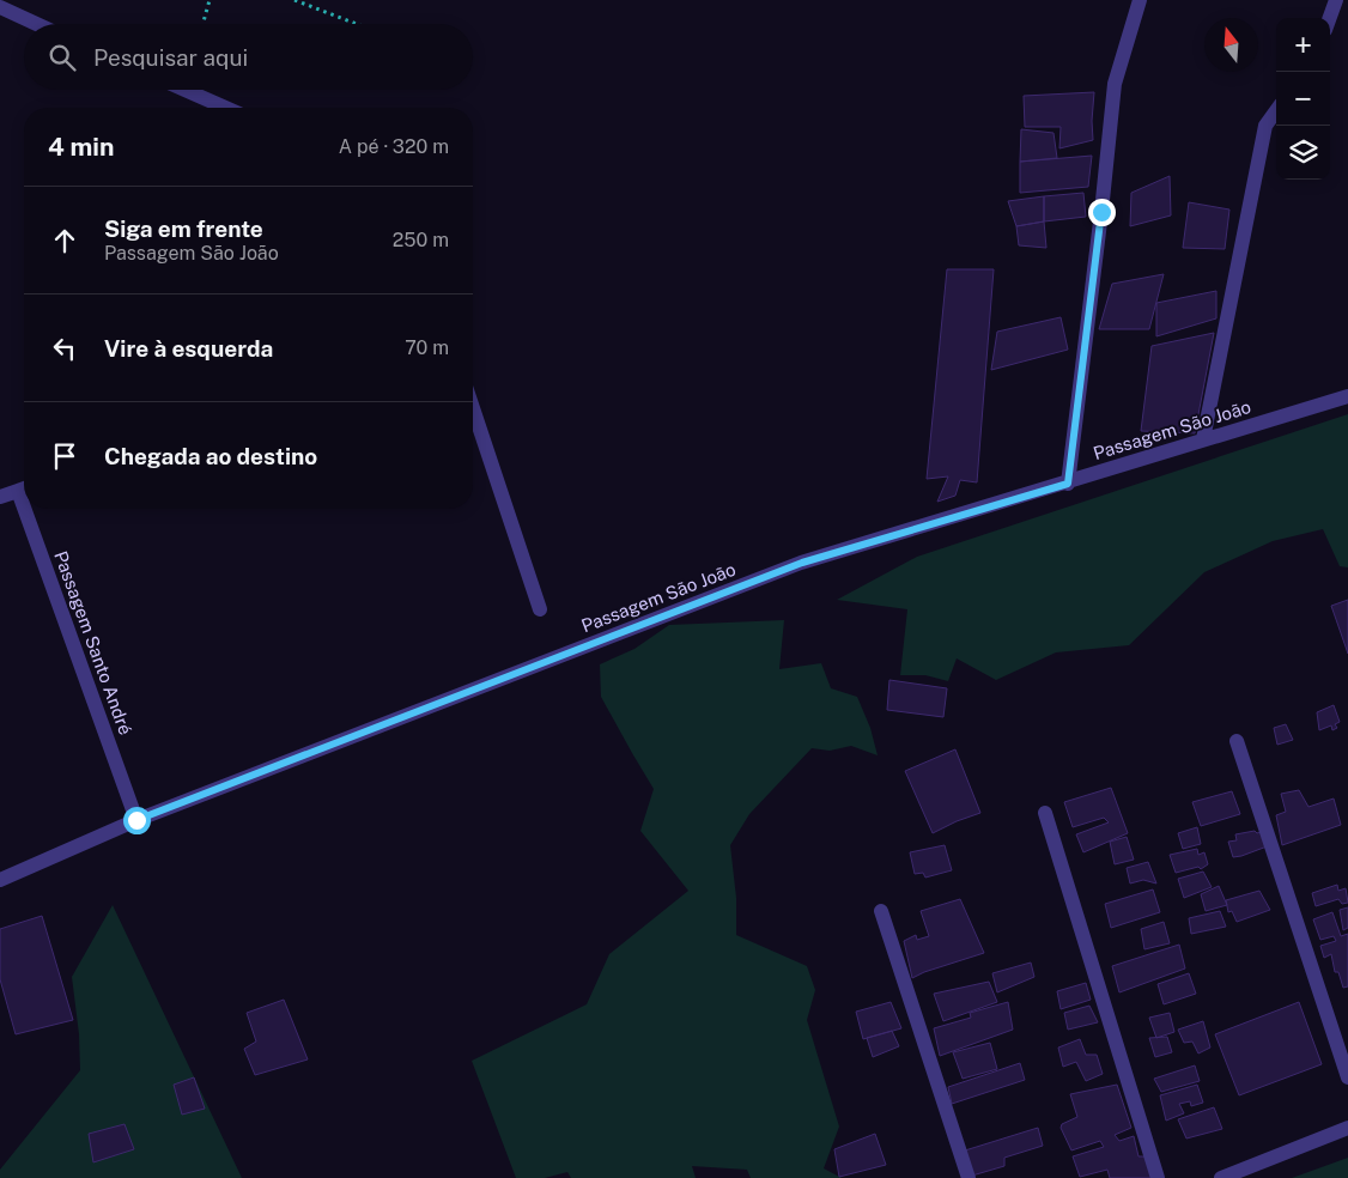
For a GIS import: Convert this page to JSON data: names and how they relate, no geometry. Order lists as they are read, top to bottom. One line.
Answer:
{"streets":{"street":["Passagem São João","Passagem Santo André"]},"crossings":[["Passagem São João","Passagem Santo André"]],"north":"top","page":{"map_buttons":["+","−"],"search":"Pesquisar aqui","heading":["4 min","A pé · 320 m"],"list":[["Siga em frente","Passagem São João","250 m"],["Vire à esquerda","70 m"],"Chegada ao destino"]}}
